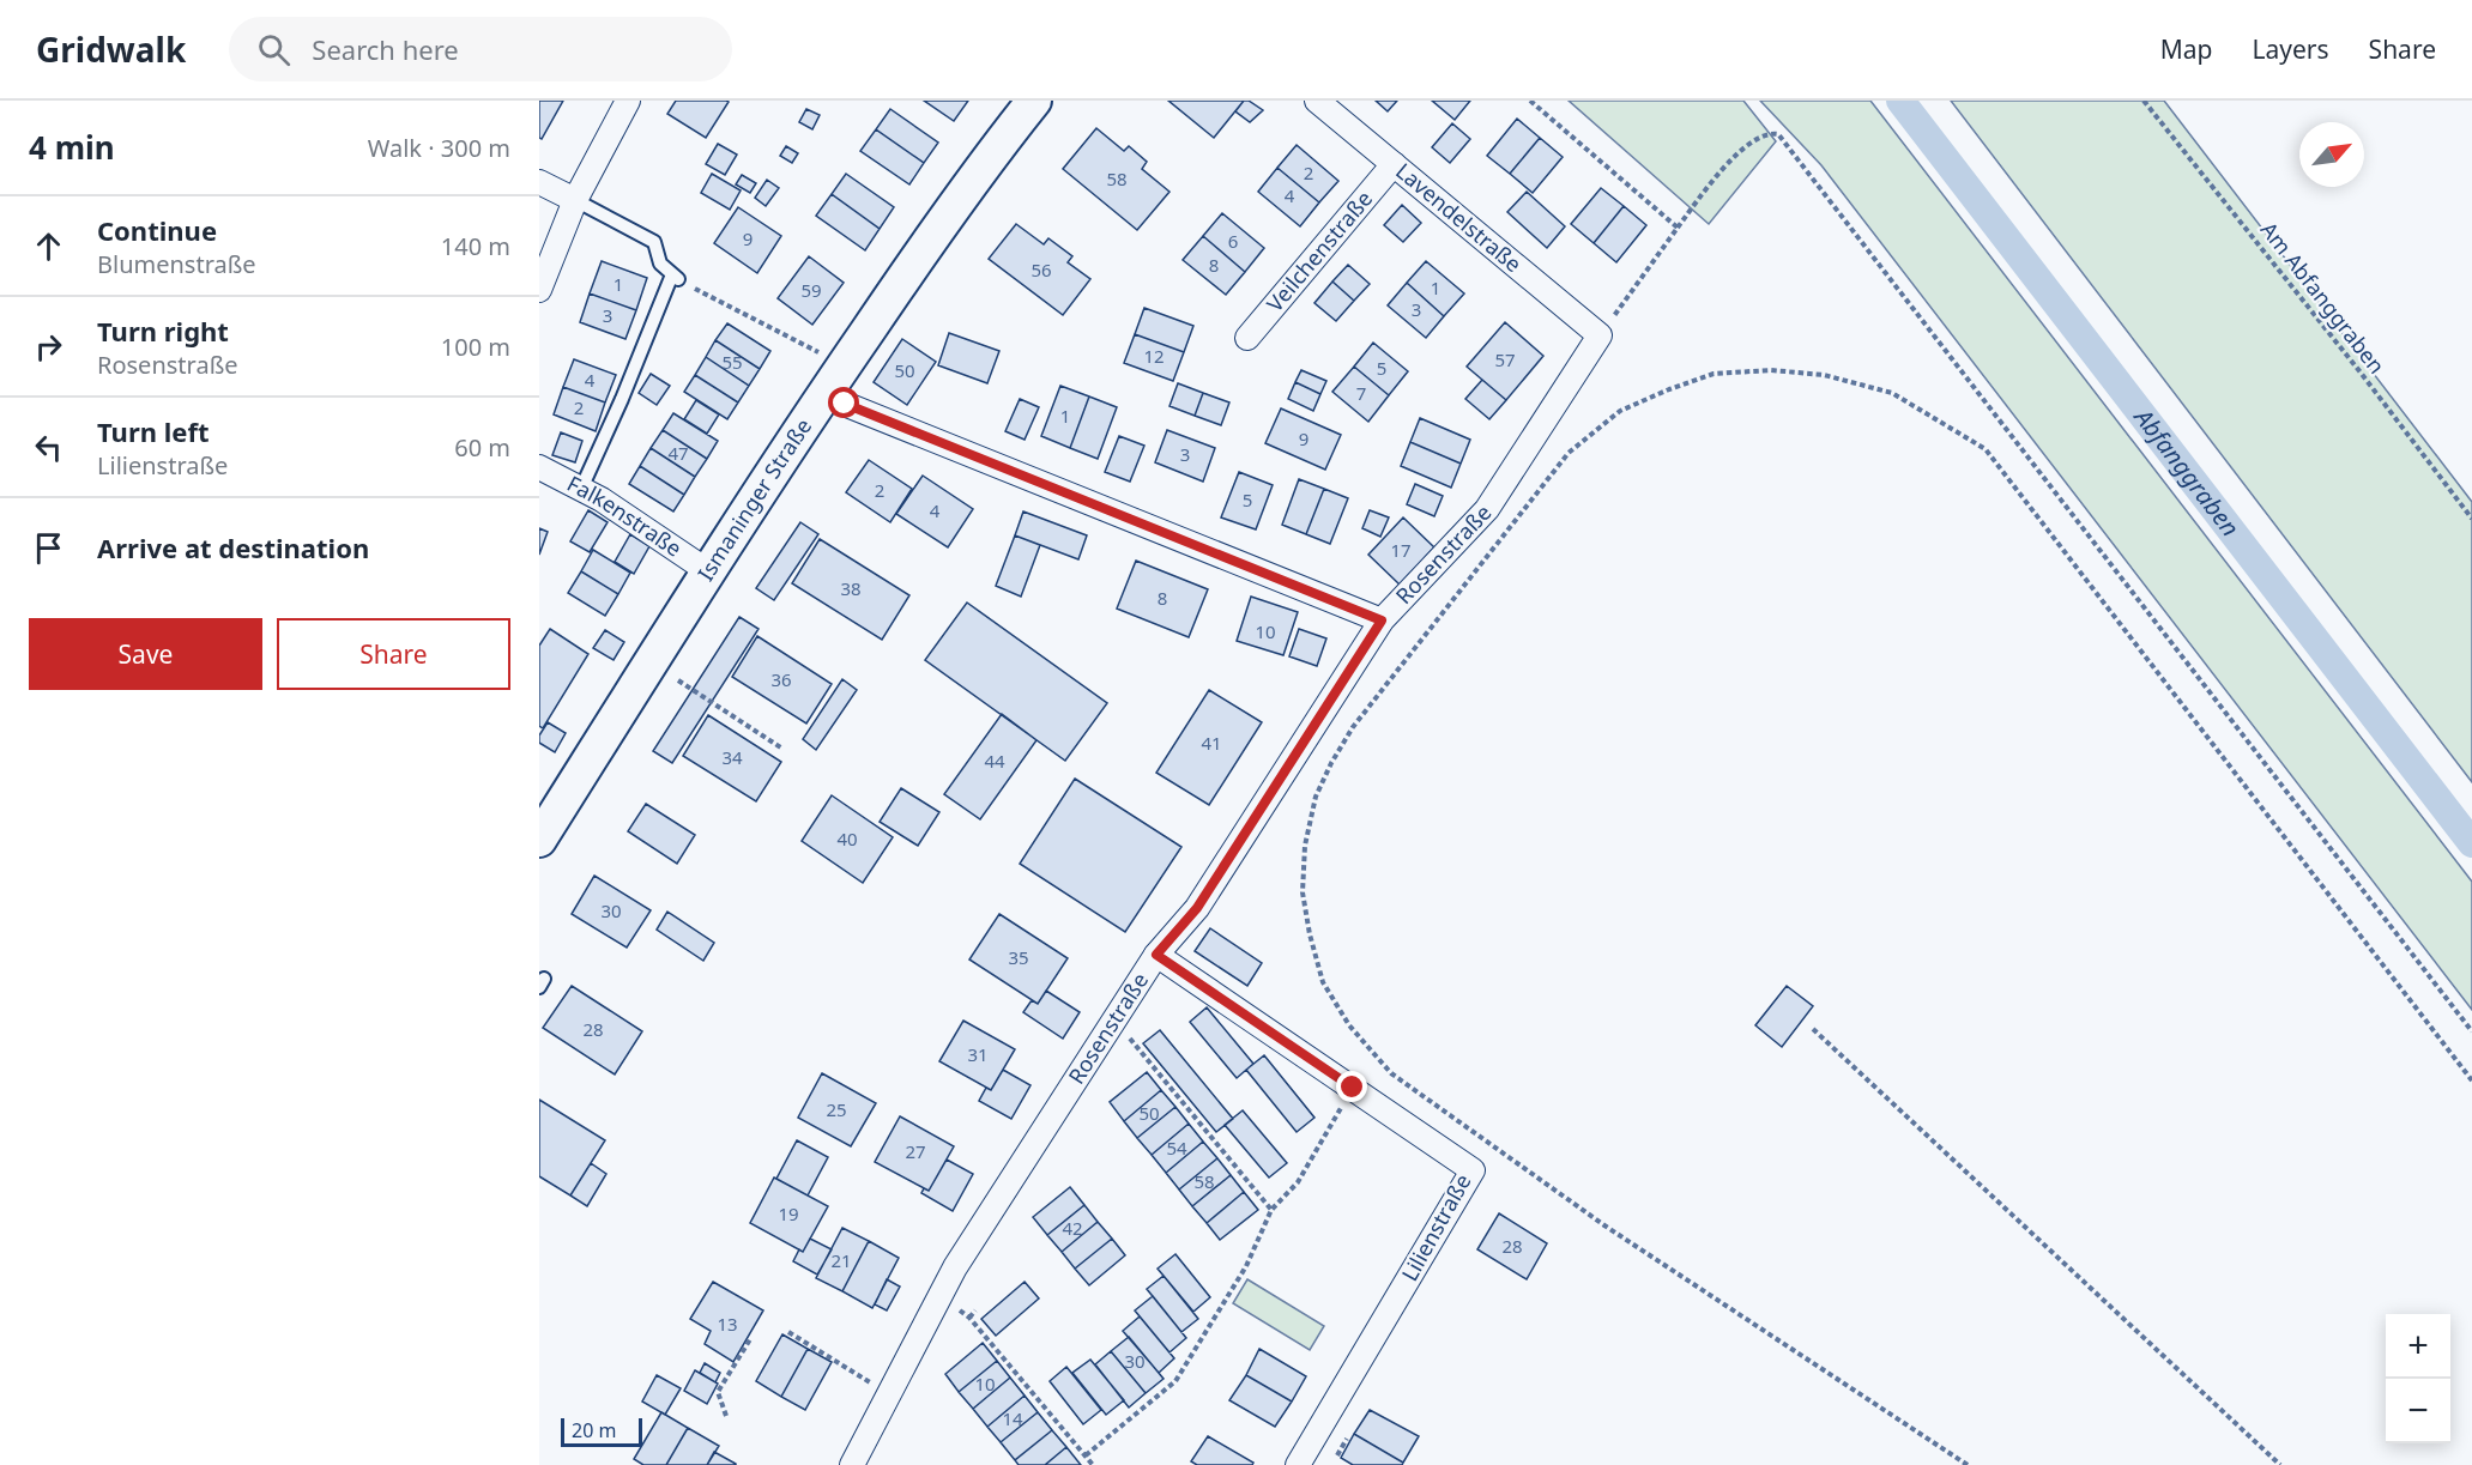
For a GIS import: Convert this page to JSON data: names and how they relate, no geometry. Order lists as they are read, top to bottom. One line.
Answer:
{"streets":{"main road":["Ismaninger Straße"],"street":["Lavendelstraße","Veilchenstraße","Falkenstraße","Rosenstraße","Lilienstraße"],"path":["Am Abfanggraben"]},"crossings":[["Lavendelstraße","Veilchenstraße"],["Lavendelstraße","Rosenstraße"],["Ismaninger Straße","Falkenstraße"],["Rosenstraße","Lilienstraße"]],"water":["Abfanggraben"],"house_numbers":["2","58","4","9","6","8","56","1","1","59","3","3","12","57","55","5","50","4","7","2","1","9","47","3","2","5","4","17","38","8","10","36","41","34","44","40","30","35","28","31","25","50","54","27","58","19","42","28","21","13","30","10","14"],"scale_bar":"20 m","north":"top right","page":{"header":"Gridwalk","search":"Search here","nav":["Map","Layers","Share"],"heading":["4 min","Walk · 300 m"],"list":[["Continue","Blumenstraße","140 m"],["Turn right","Rosenstraße","100 m"],["Turn left","Lilienstraße","60 m"],"Arrive at destination"],"buttons":["Save","Share"],"map_buttons":["+","−"],"scale":"20 m"}}
